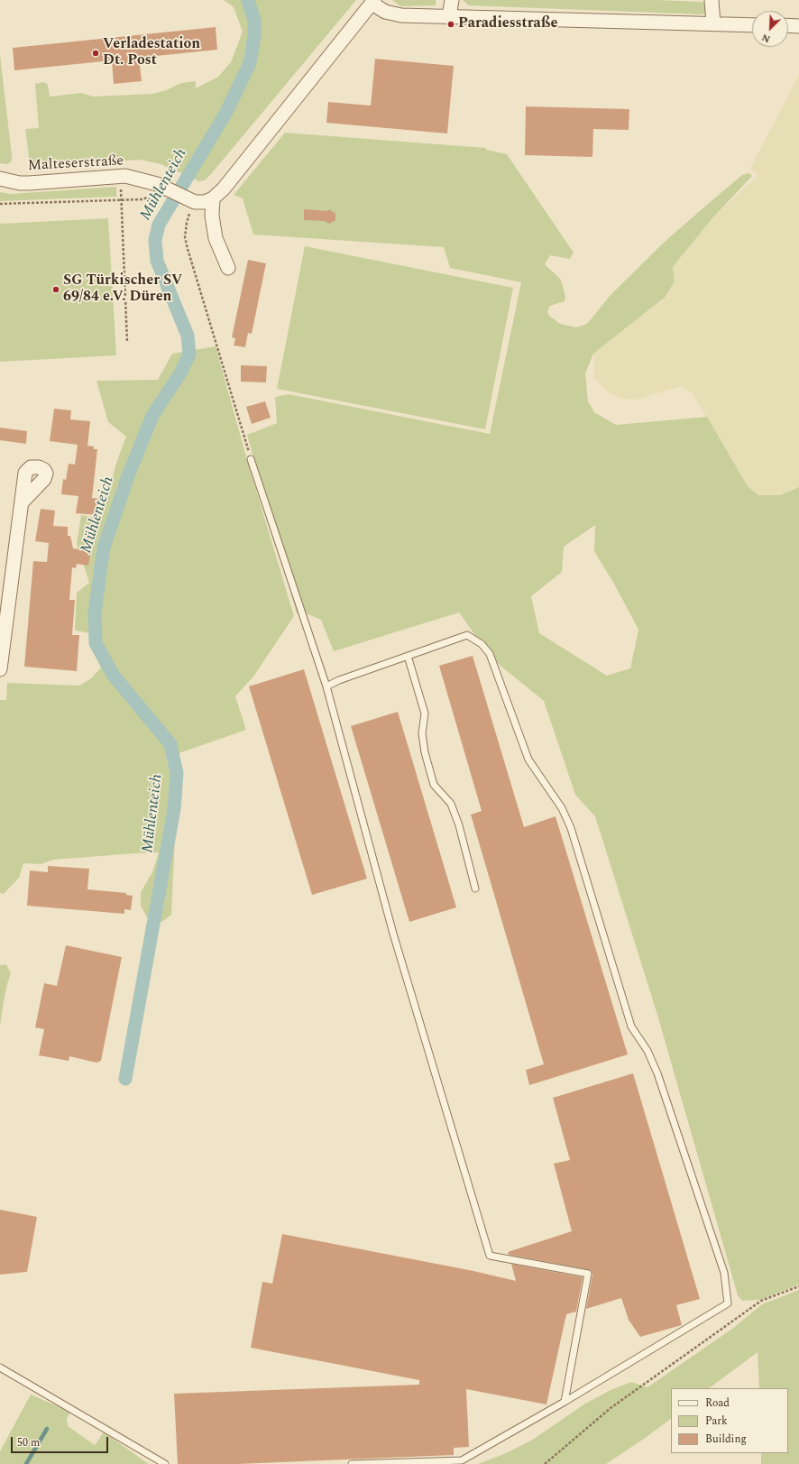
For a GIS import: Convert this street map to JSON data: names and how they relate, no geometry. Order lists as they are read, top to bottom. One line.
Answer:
{"streets":{"street":["Malteserstraße"]},"water":["Mühlenteich"],"places":["Paradiesstraße","Verladestation Dt. Post","SG Türkischer SV 69/84 e.V. Düren"],"legend":["Road","Park","Building"],"scale_bar":"50 m","north":"bottom left"}
